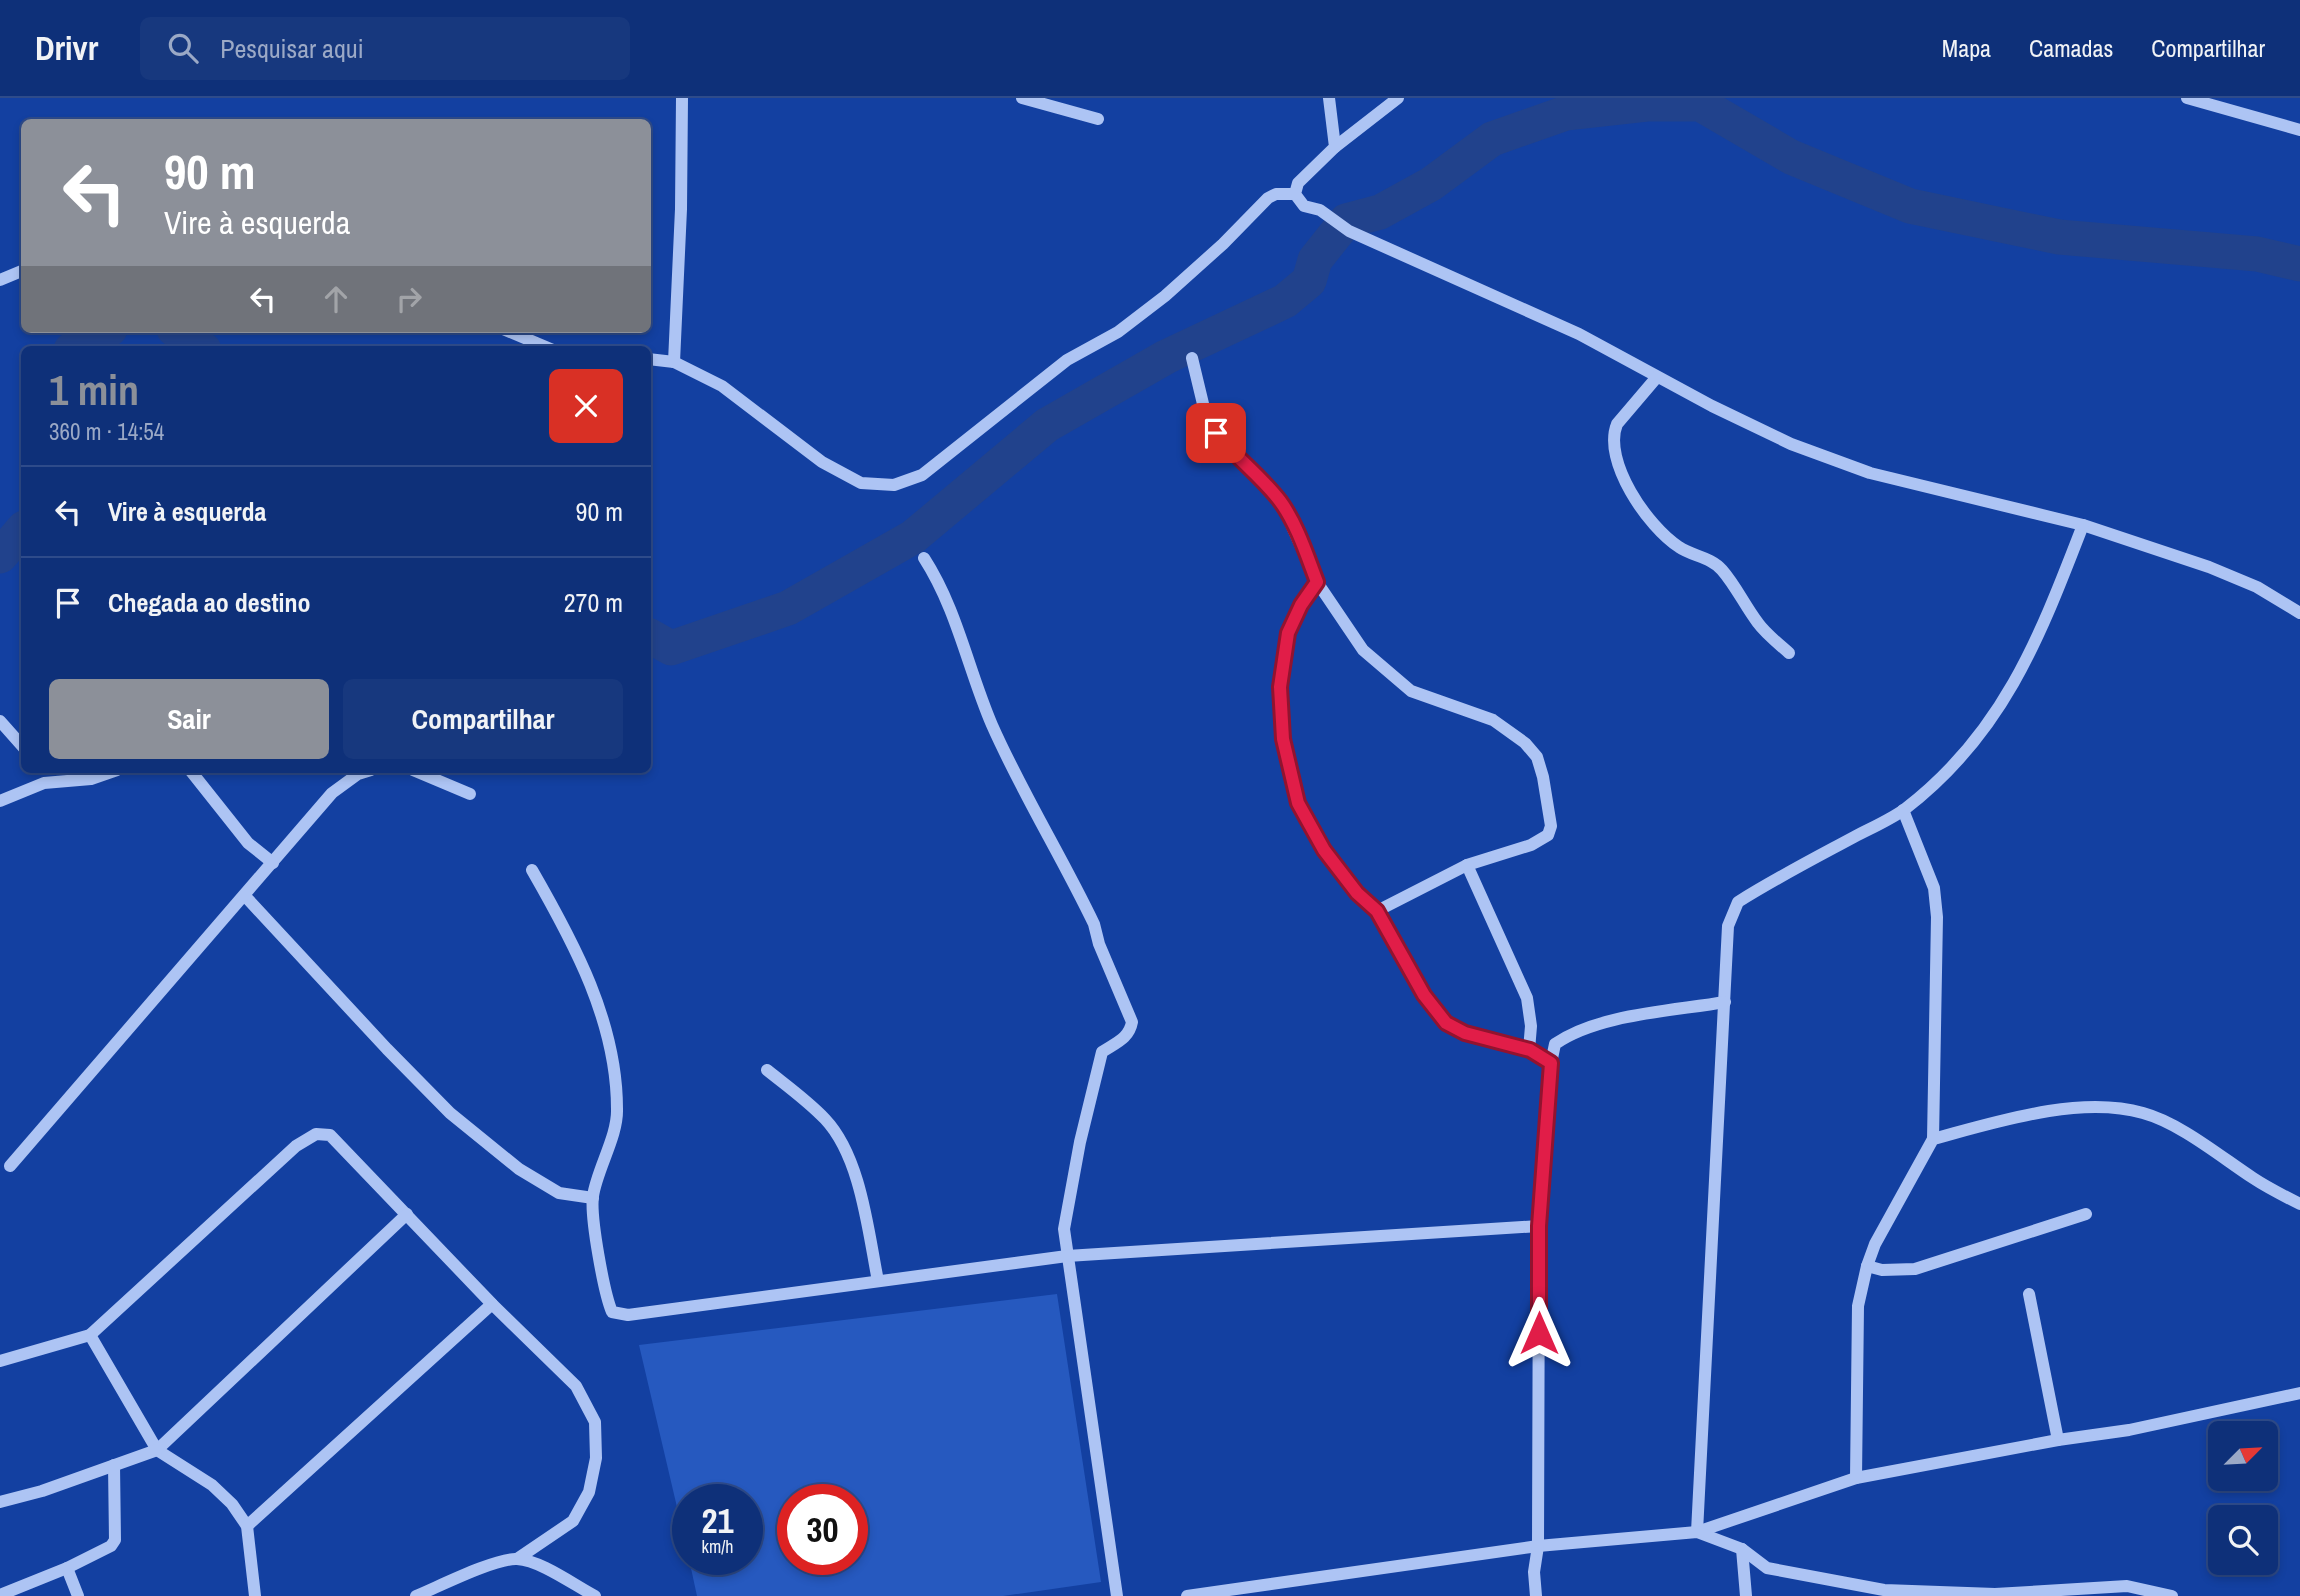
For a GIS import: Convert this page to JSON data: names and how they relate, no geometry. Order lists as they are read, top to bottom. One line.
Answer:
{"north":"top right","page":{"header":"Drivr","search":"Pesquisar aqui","nav":["Mapa","Camadas","Compartilhar"],"turn":["90 m","Vire à esquerda"],"heading":["1 min","360 m · 14:54"],"list":[{"name":"Vire à esquerda","value":"90 m"},{"name":"Chegada ao destino","value":"270 m"}],"buttons":["Sair","Compartilhar"],"speed":"21 km/h","limit":"30"}}
